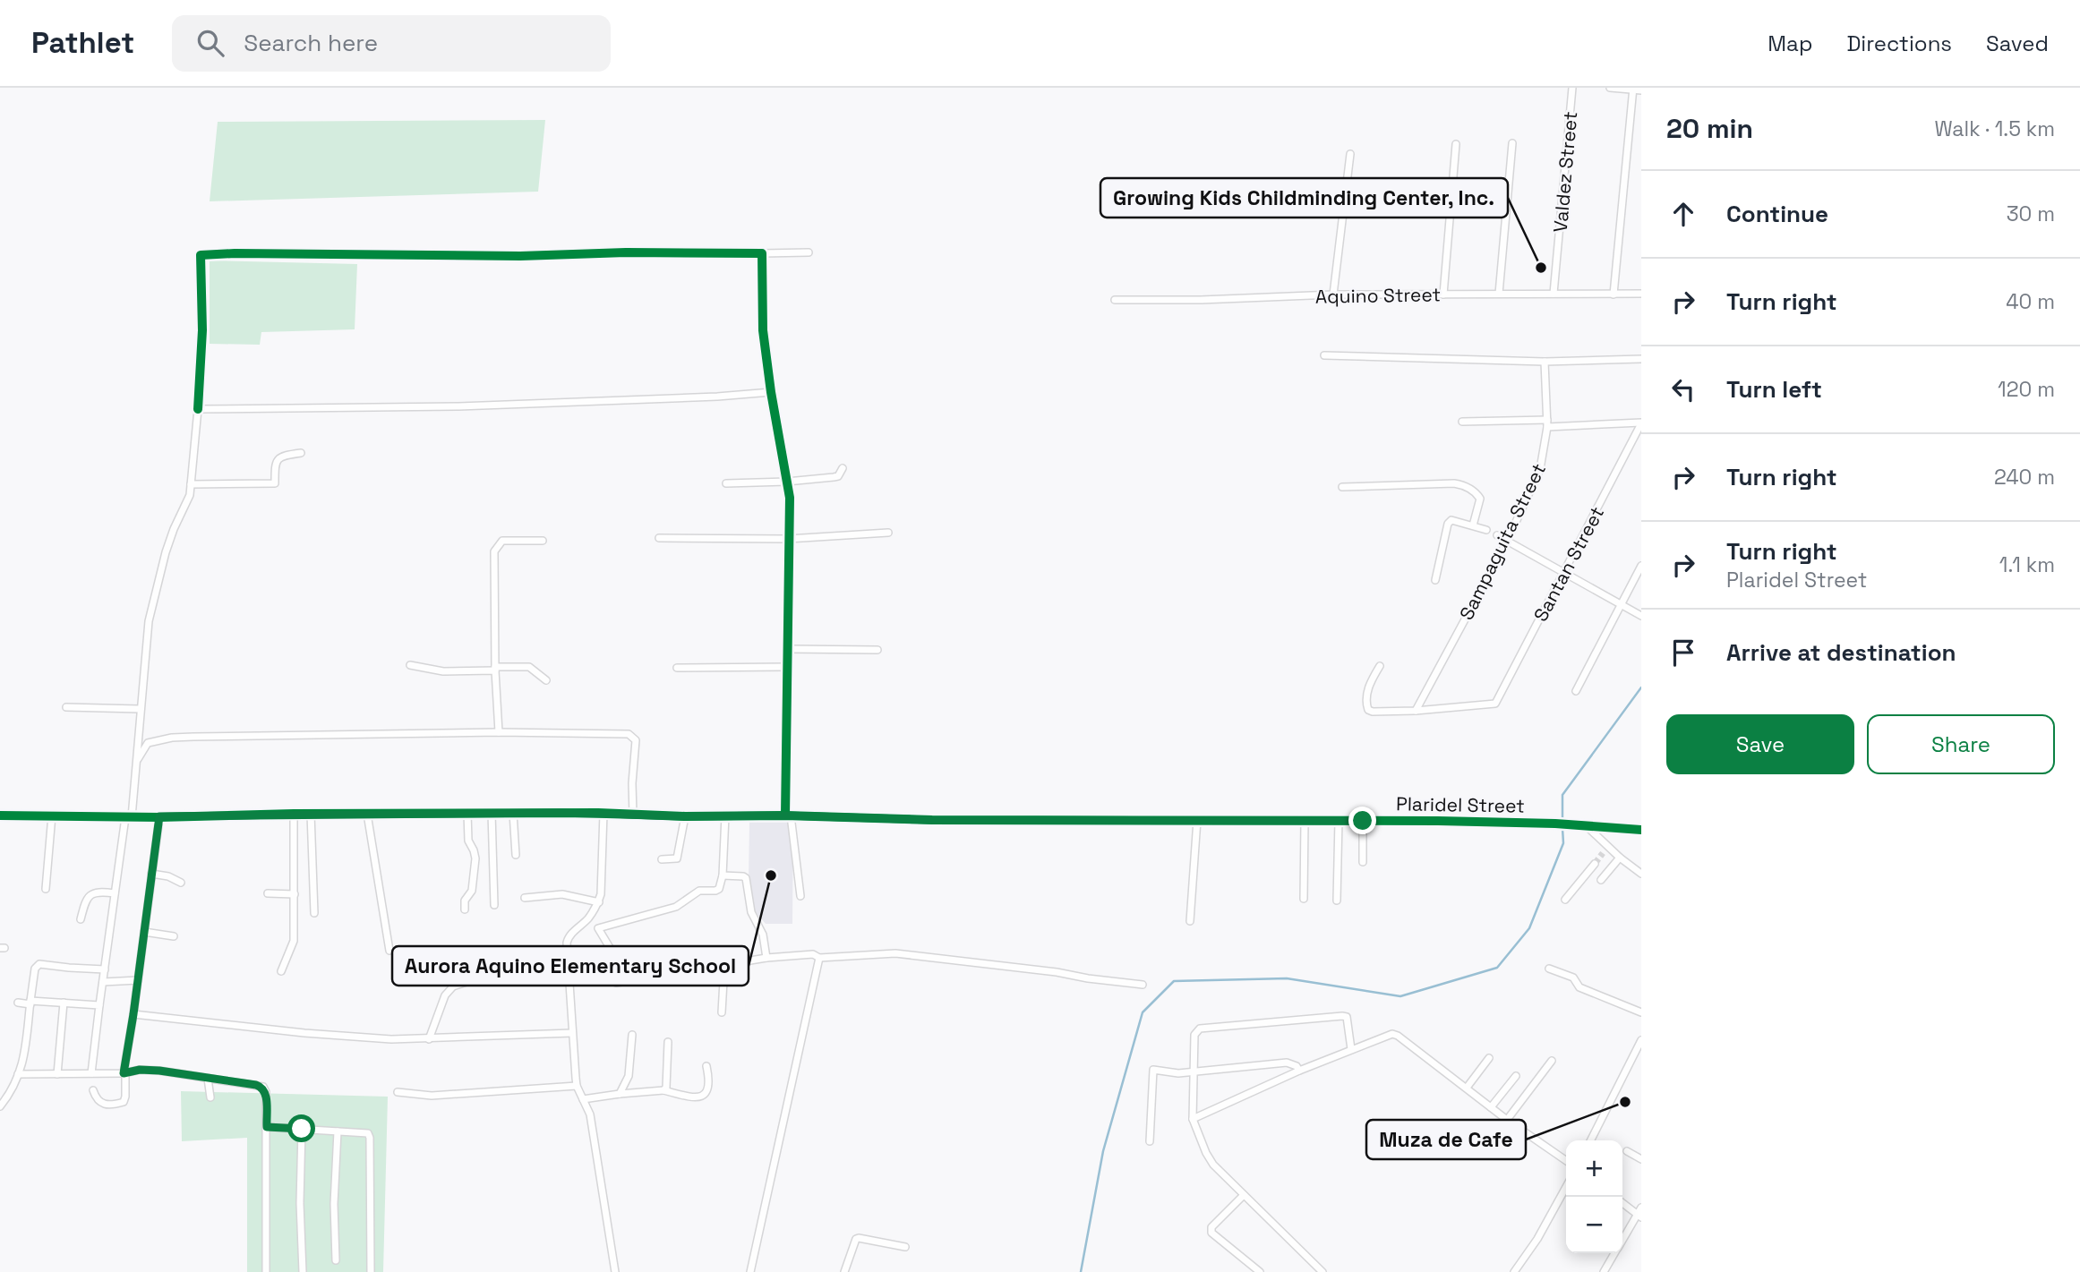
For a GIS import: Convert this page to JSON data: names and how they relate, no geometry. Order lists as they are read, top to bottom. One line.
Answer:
{"streets":{"street":["Valdez Street","Aquino Street","Sampaguita Street","Santan Street","Plaridel Street"]},"crossings":[["Valdez Street","Aquino Street"],["Sampaguita Street","Santan Street"]],"places":["Growing Kids Childminding Center, Inc.","Aurora Aquino Elementary School","Muza de Cafe"],"page":{"header":"Pathlet","search":"Search here","nav":["Map","Directions","Saved"],"heading":["20 min","Walk · 1.5 km"],"list":[["Continue","30 m"],["Turn right","40 m"],["Turn left","120 m"],["Turn right","240 m"],["Turn right","Plaridel Street","1.1 km"],"Arrive at destination"],"buttons":["Save","Share"],"map_buttons":["+","−"]}}
